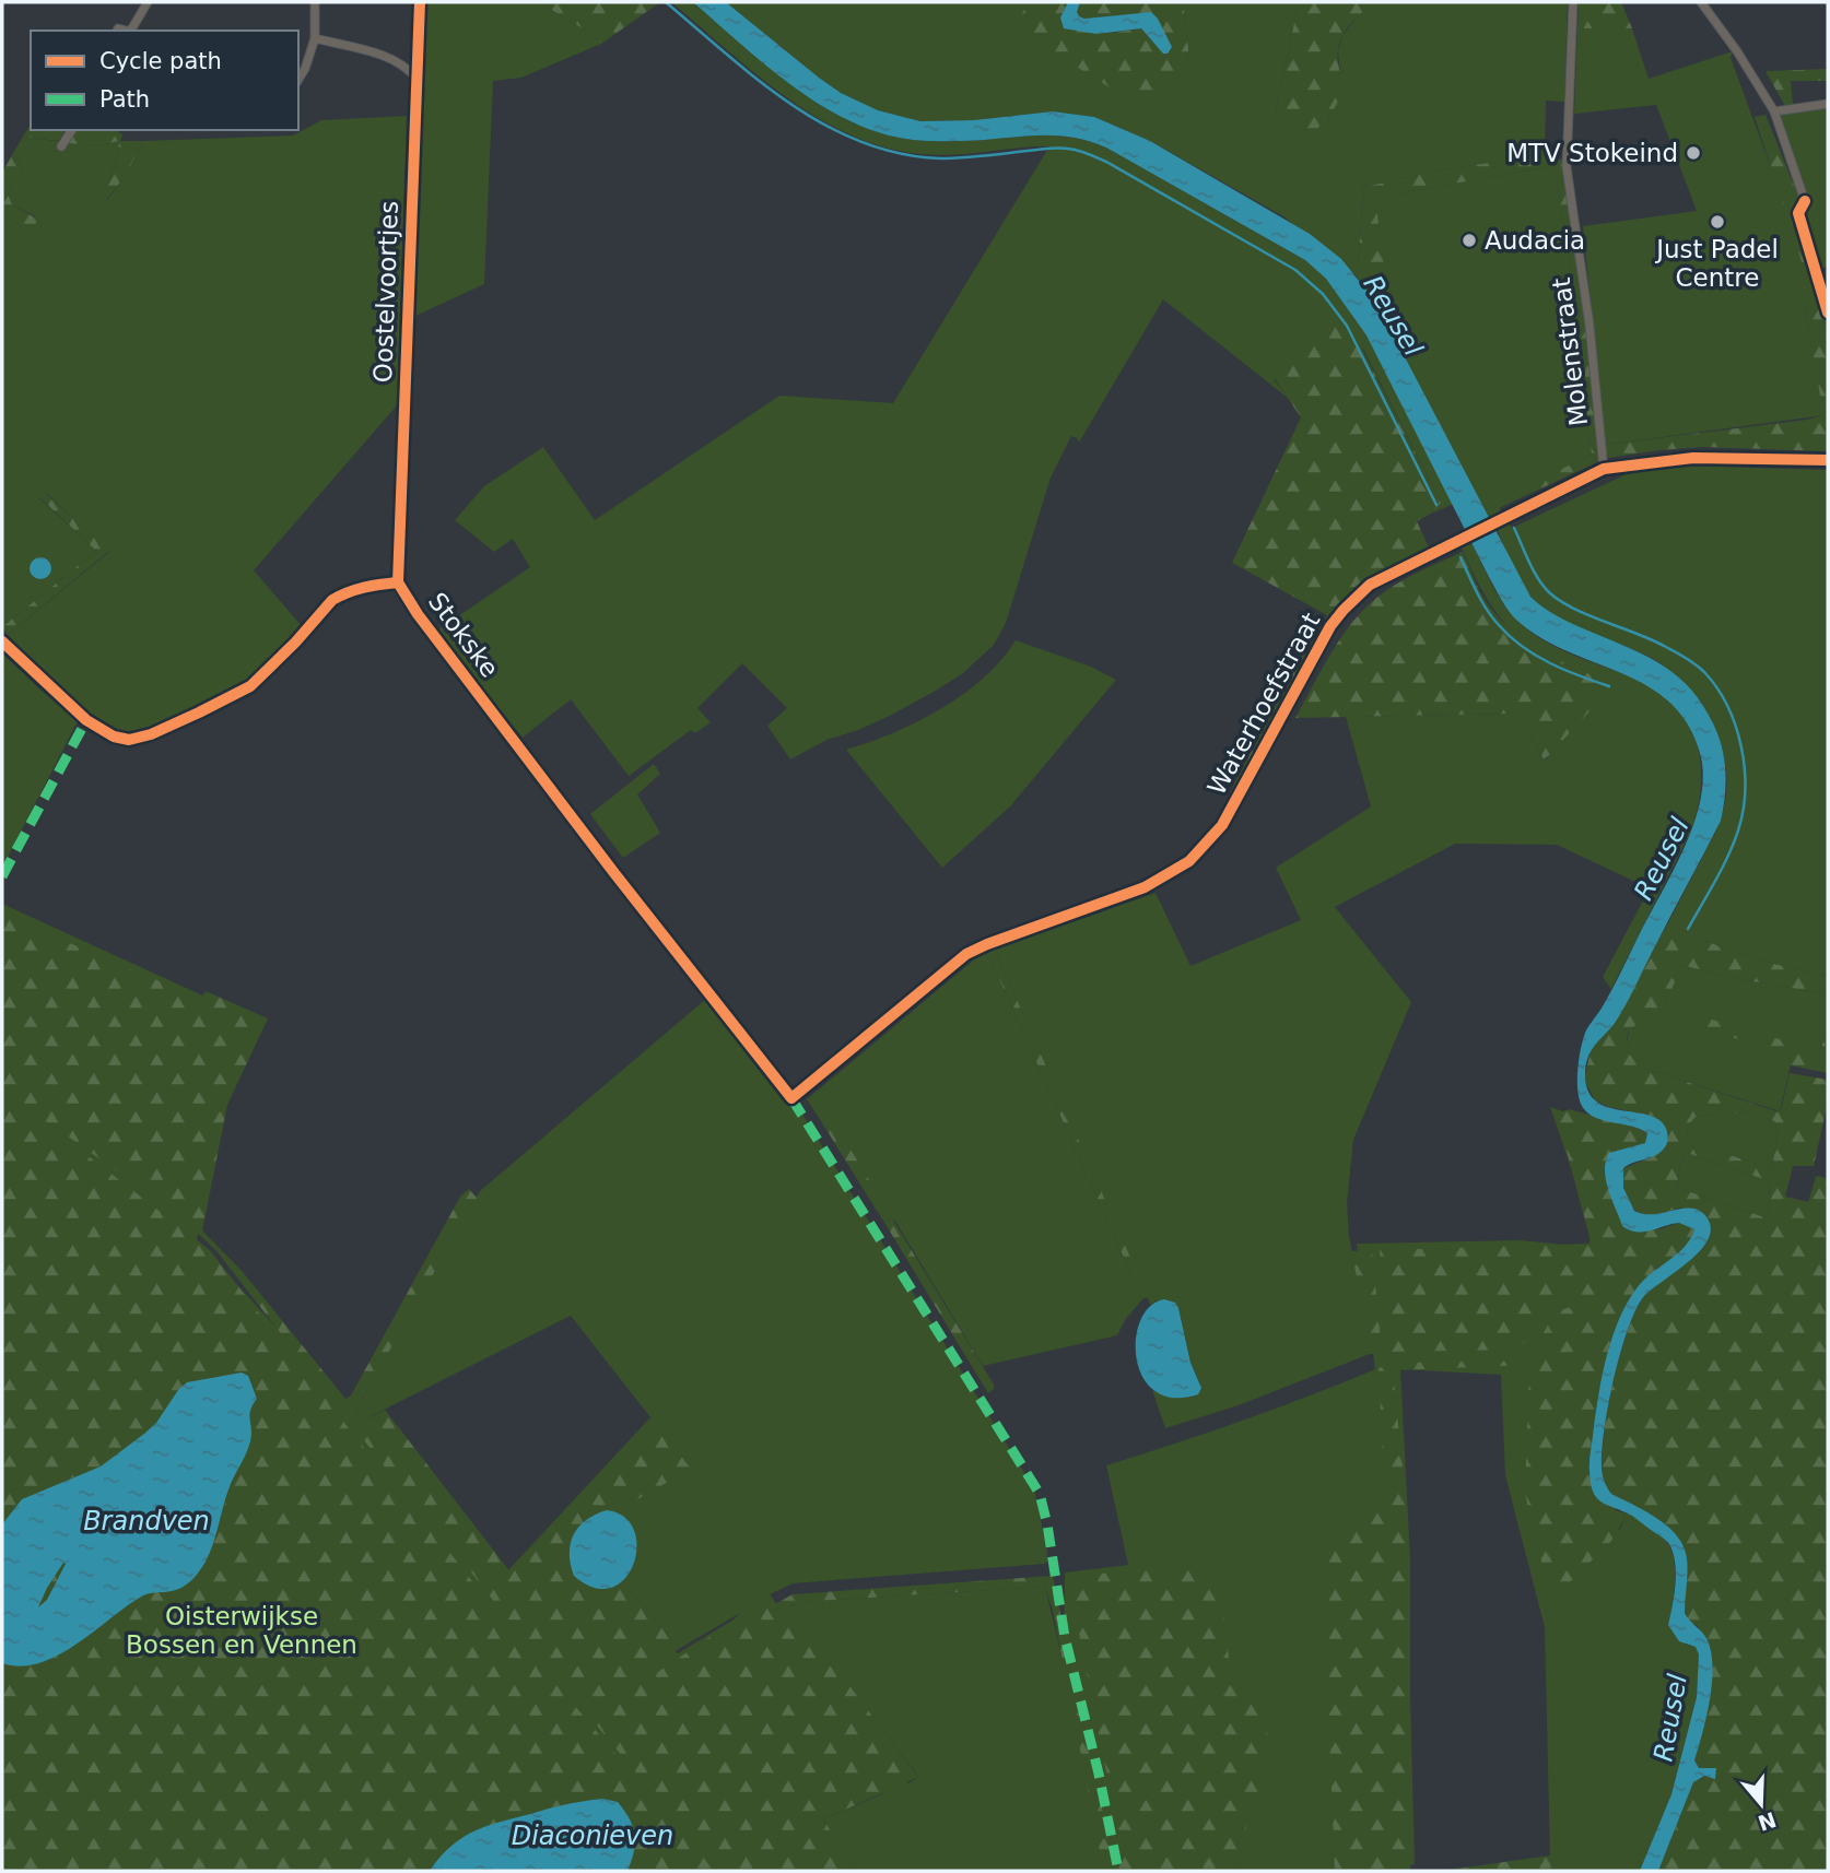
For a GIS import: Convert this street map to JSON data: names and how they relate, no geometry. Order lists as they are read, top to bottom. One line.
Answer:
{"streets":{"street":["Oostelvoortjes","Molenstraat","Stokske","Waterhoefstraat"]},"crossings":[["Oostelvoortjes","Stokske"],["Molenstraat","Waterhoefstraat"],["Stokske","Waterhoefstraat"]],"water":["Reusel","Brandven","Diaconieven"],"parks":["Oisterwijkse Bossen en Vennen"],"places":["MTV Stokeind","Just Padel Centre","Audacia"],"legend":["Cycle path","Path"],"north":"bottom"}
